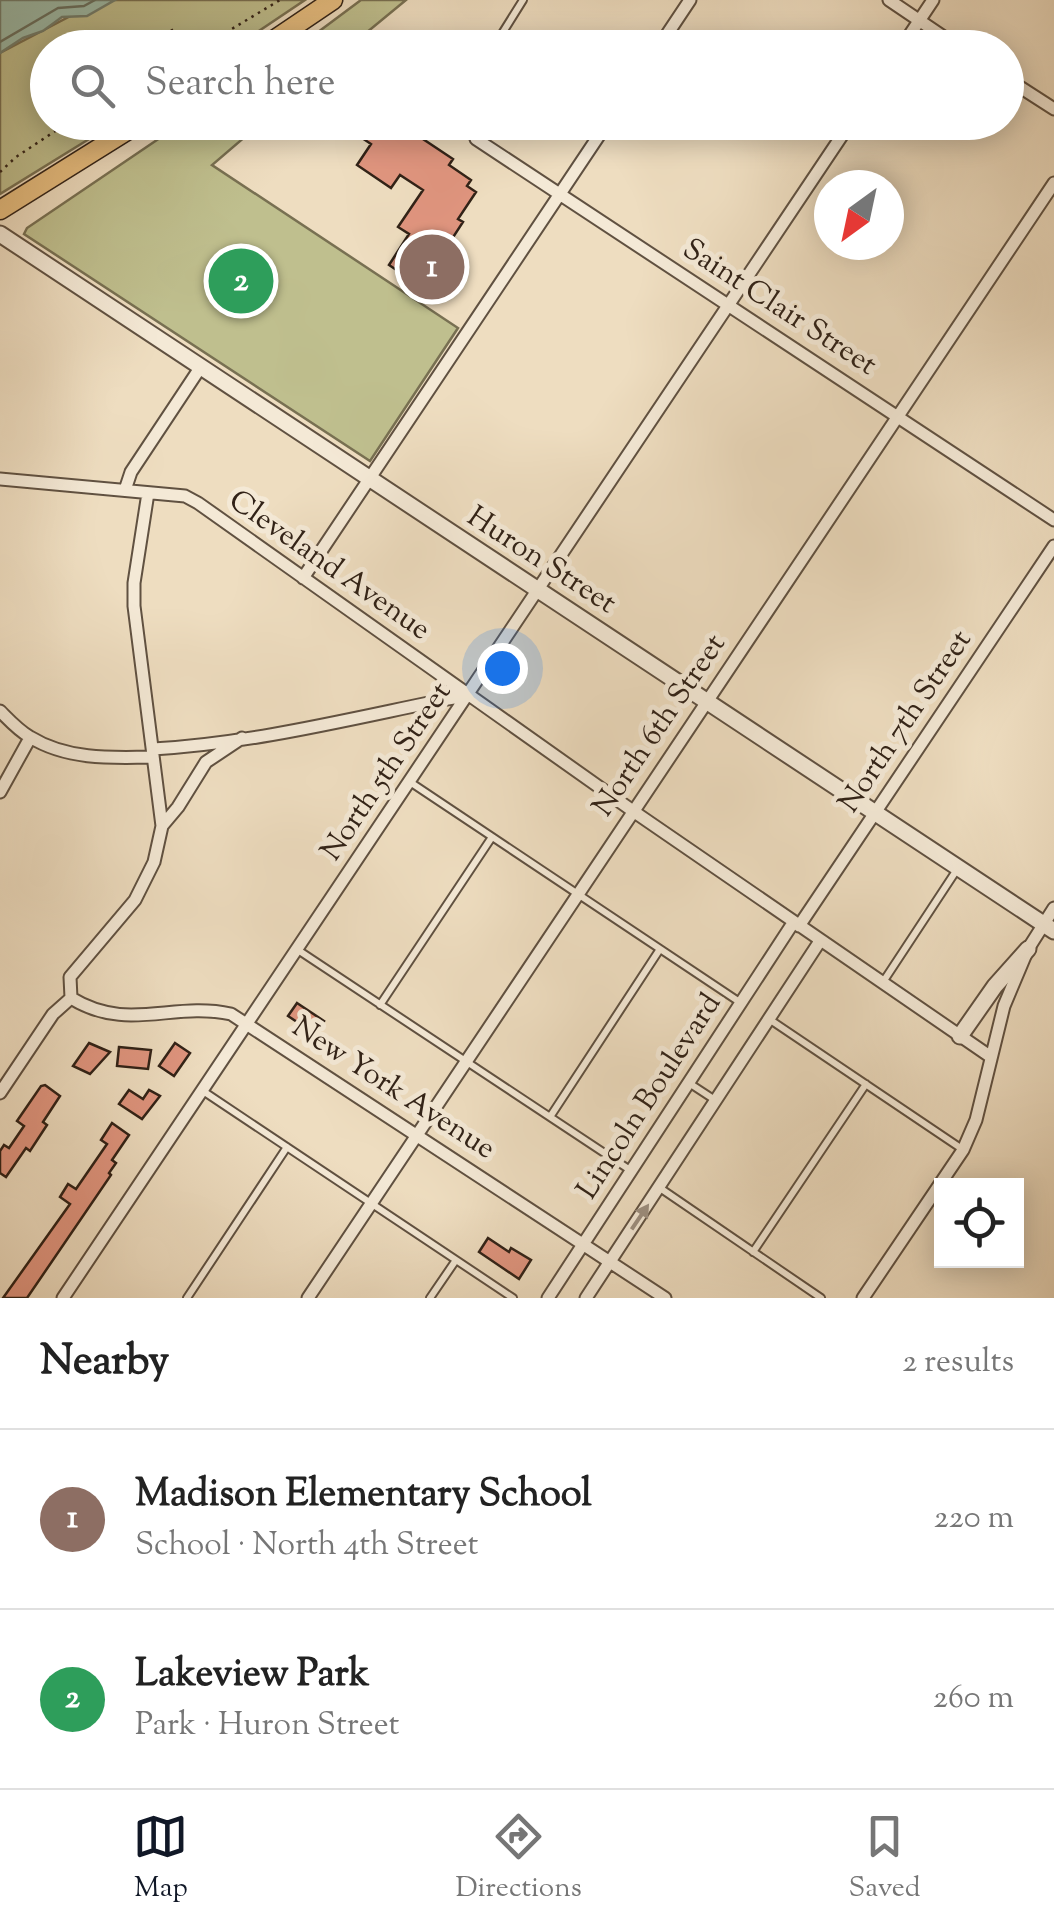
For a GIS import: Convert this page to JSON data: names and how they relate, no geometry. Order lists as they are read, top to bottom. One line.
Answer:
{"streets":{"street":["Saint Clair Street","Huron Street","Cleveland Avenue","North 7th Street","North 6th Street","North 5th Street","New York Avenue","Lincoln Boulevard"]},"crossings":[["Saint Clair Street","North 6th Street"],["Saint Clair Street","North 5th Street"],["Huron Street","North 7th Street"],["Huron Street","North 6th Street"],["Huron Street","North 5th Street"],["Cleveland Avenue","North 7th Street"],["Cleveland Avenue","North 6th Street"],["Cleveland Avenue","North 5th Street"],["Cleveland Avenue","Lincoln Boulevard"],["North 7th Street","Lincoln Boulevard"],["North 6th Street","New York Avenue"],["North 5th Street","New York Avenue"],["New York Avenue","Lincoln Boulevard"]],"north":"bottom left","page":{"search":"Search here","pins":["1","2"],"heading":["Nearby","2 results"],"list":[{"mark":"1","name":"Madison Elementary School","note":"School · North 4th Street","value":"220 m"},{"mark":"2","name":"Lakeview Park","note":"Park · Huron Street","value":"260 m"}],"nav":["Map","Directions","Saved"]}}
